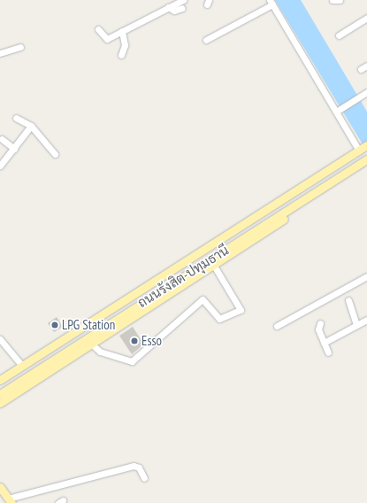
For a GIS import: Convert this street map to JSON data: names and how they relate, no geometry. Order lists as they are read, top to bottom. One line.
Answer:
{"streets":{"main road":["ถนนรังสิต-ปทุมธานี"]},"places":["LPG Station","Esso"]}
